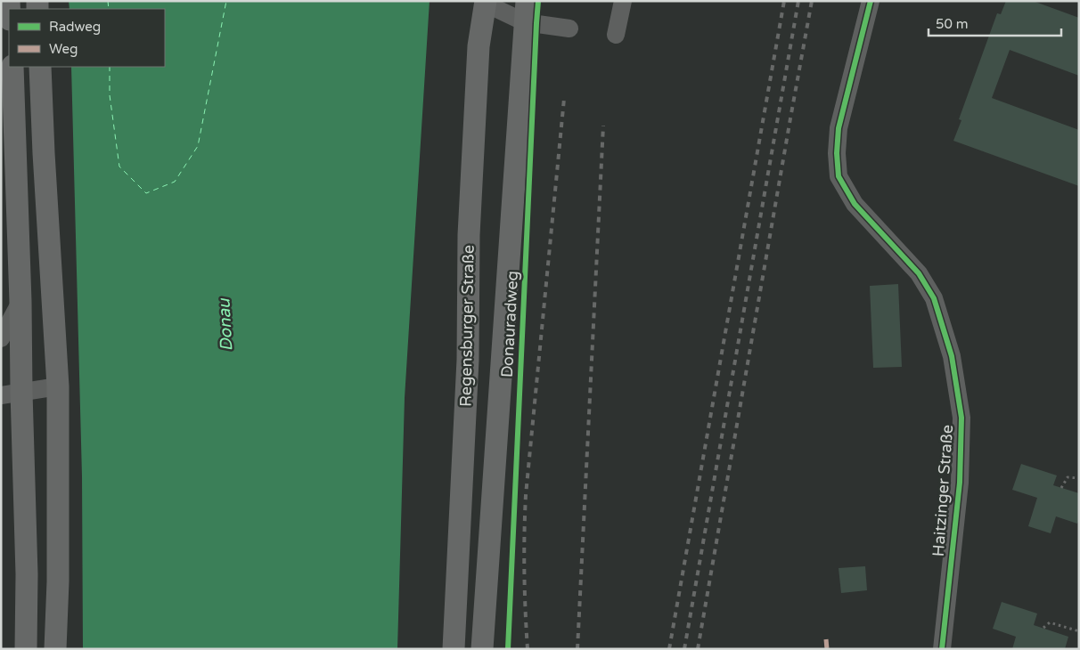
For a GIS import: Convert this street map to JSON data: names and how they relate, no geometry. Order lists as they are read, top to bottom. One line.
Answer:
{"streets":{"main road":["Regensburger Straße"],"street":["Haitzinger Straße"],"cycle path":["Donauradweg"]},"water":["Donau"],"legend":["Radweg","Weg"],"scale_bar":"50 m"}
